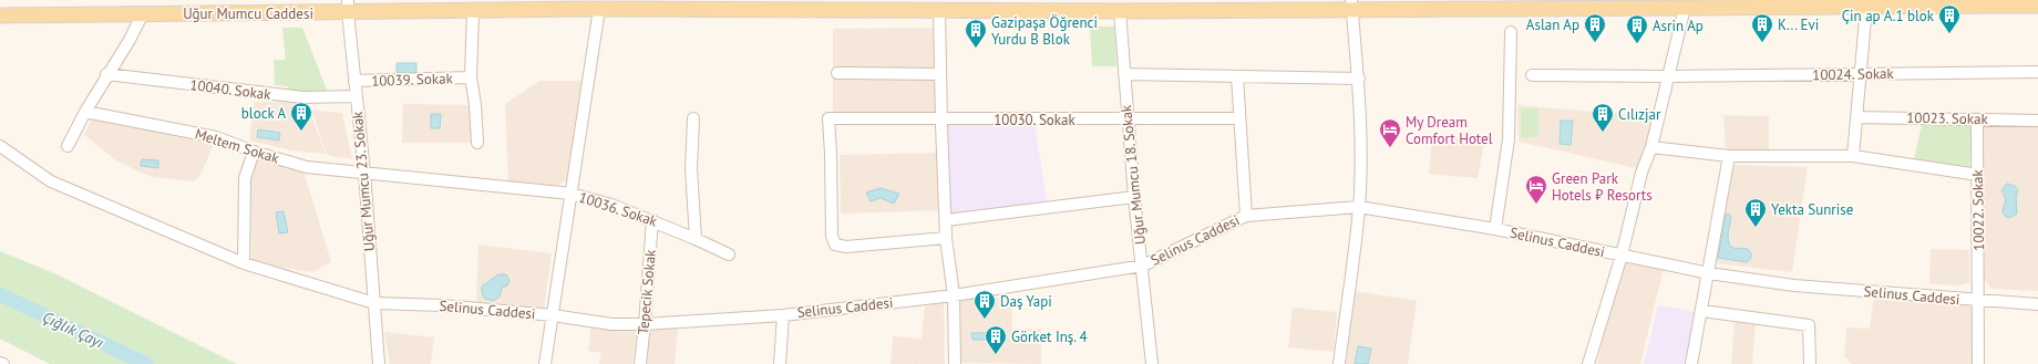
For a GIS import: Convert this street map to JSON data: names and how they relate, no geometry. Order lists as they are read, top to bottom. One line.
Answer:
{"streets":{"main road":["Uğur Mumcu Caddesi"],"street":["10024. Sokak","10039. Sokak","10040. Sokak","10023. Sokak","10030. Sokak","Meltem Sokak","Uğur Mumcu 18. Sokak","Uğur Mumcu 23. Sokak","10036. Sokak","10022. Sokak","Selinus Caddesi","Tepecik Sokak"]},"crossings":[["Uğur Mumcu Caddesi","Uğur Mumcu 18. Sokak"],["Uğur Mumcu Caddesi","Uğur Mumcu 23. Sokak"],["10039. Sokak","Uğur Mumcu 23. Sokak"],["10040. Sokak","Uğur Mumcu 23. Sokak"],["10023. Sokak","10022. Sokak"],["10030. Sokak","Uğur Mumcu 18. Sokak"],["Meltem Sokak","Uğur Mumcu 23. Sokak"],["Meltem Sokak","10036. Sokak"],["Uğur Mumcu 18. Sokak","Selinus Caddesi"],["Uğur Mumcu 23. Sokak","10036. Sokak"],["Uğur Mumcu 23. Sokak","Selinus Caddesi"],["10036. Sokak","Tepecik Sokak"],["10022. Sokak","Selinus Caddesi"],["Selinus Caddesi","Tepecik Sokak"]],"water":["Çığlık Çayı"],"places":{"building":["Çin ap A.1 blok","Aslan Ap","K... Evi","Asrin Ap","Gazipaşa Öğrenci Yurdu B Blok","block A","Cılızjar","Yekta Sunrise","Daş Yapi","Görket Inş. 4"],"hotel":["My Dream Comfort Hotel","Green Park Hotels ₺ Resorts"]}}
